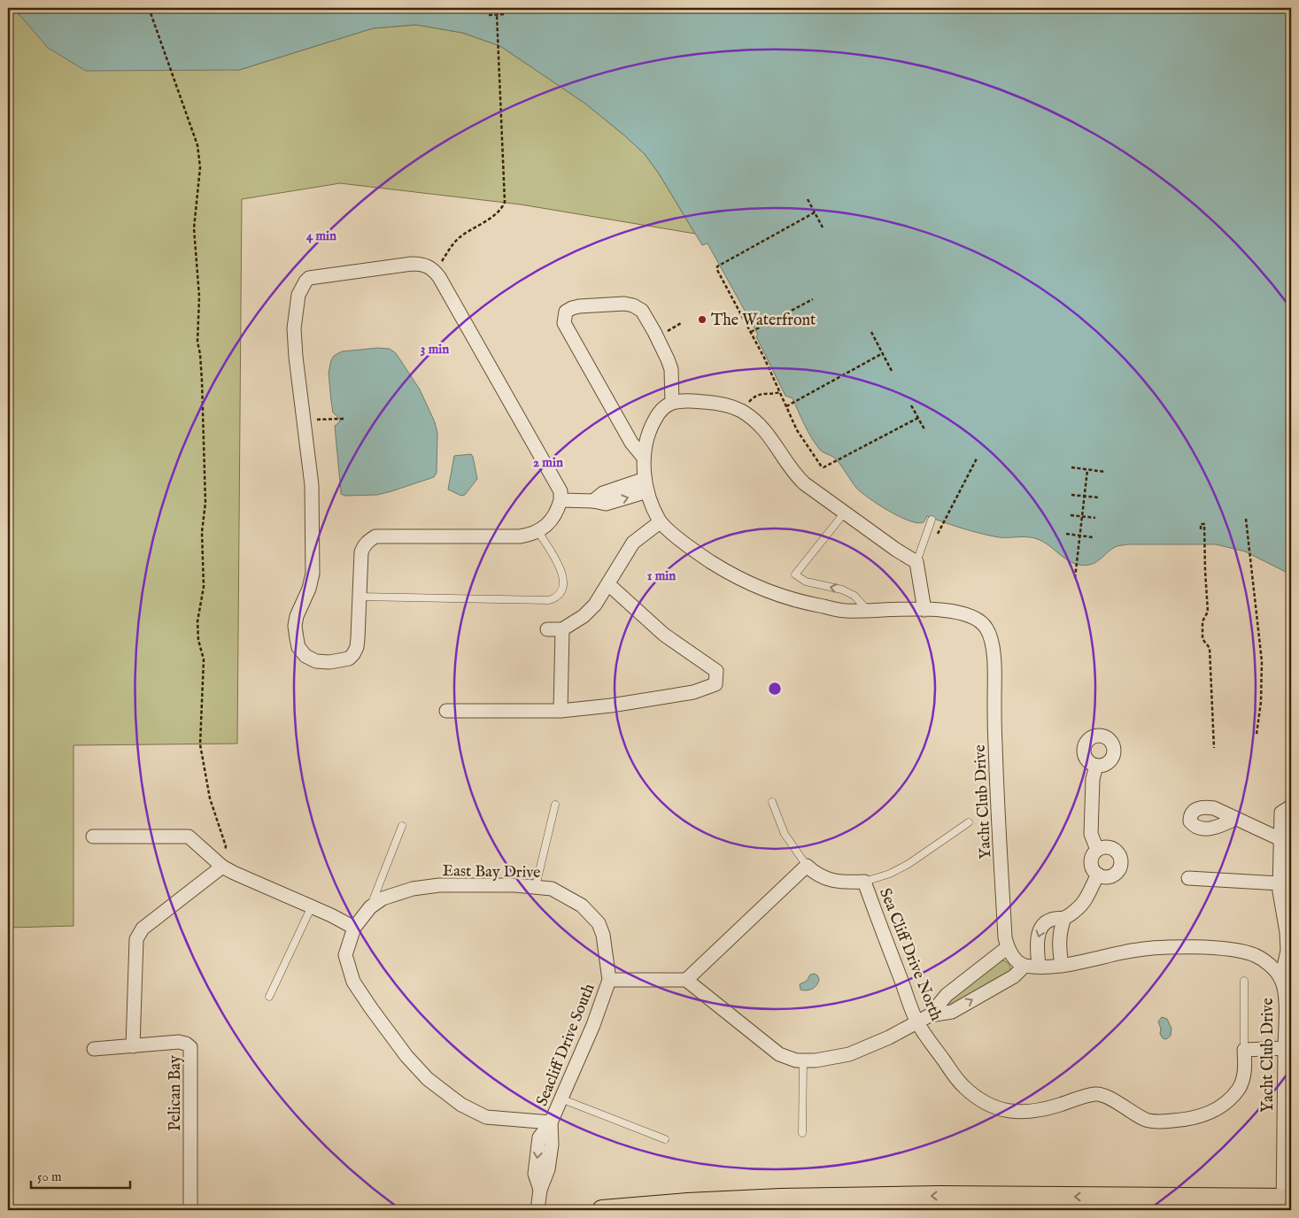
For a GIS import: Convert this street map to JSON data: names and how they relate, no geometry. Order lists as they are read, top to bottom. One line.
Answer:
{"streets":{"street":["Yacht Club Drive","East Bay Drive","Sea Cliff Drive North","Seacliff Drive South","Pelican Bay"]},"crossings":[["Yacht Club Drive","Sea Cliff Drive North"],["East Bay Drive","Seacliff Drive South"]],"places":["The Waterfront"],"scale_bar":"50 m","rings":["4 min","3 min","2 min","1 min"]}
